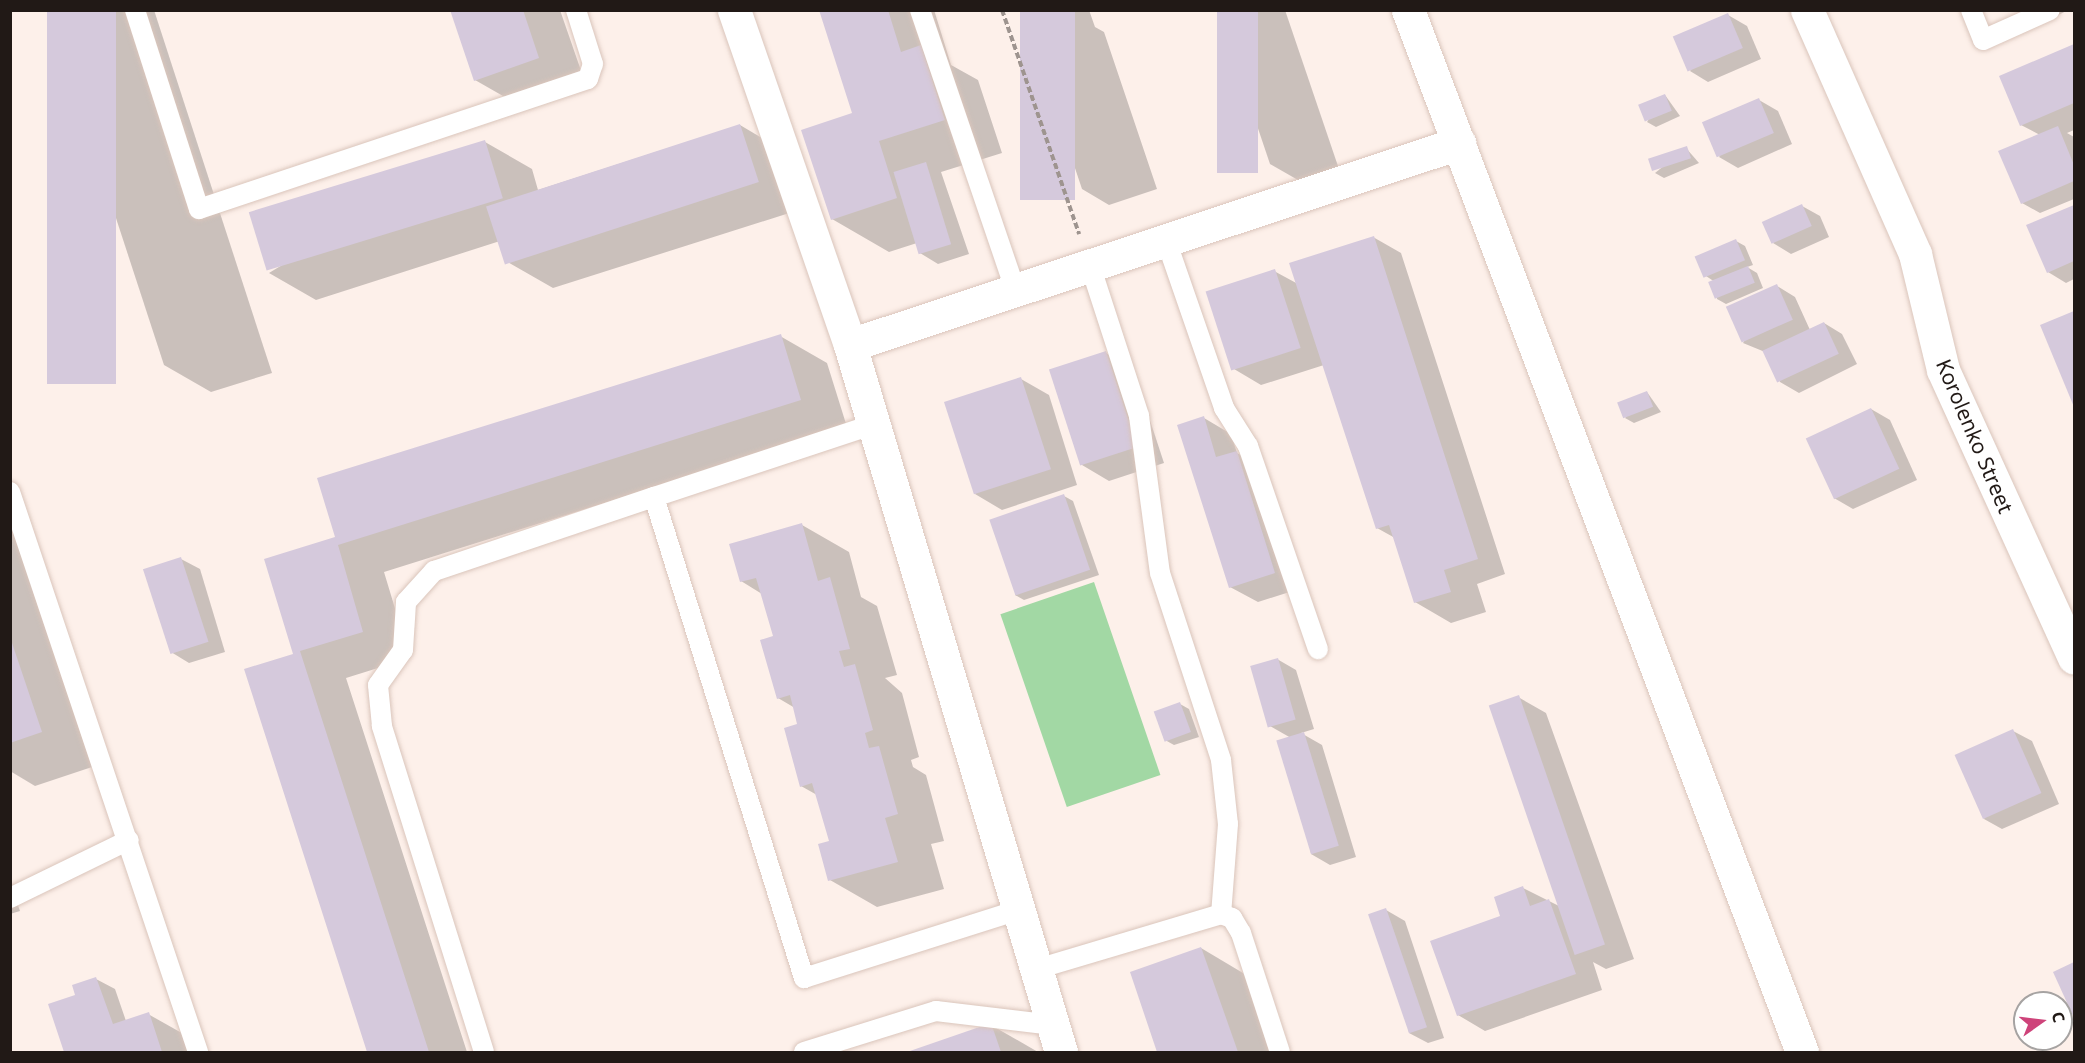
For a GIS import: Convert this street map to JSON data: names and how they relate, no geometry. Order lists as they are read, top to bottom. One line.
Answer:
{"streets":{"street":["Korolenko Street"]},"north":"right"}
